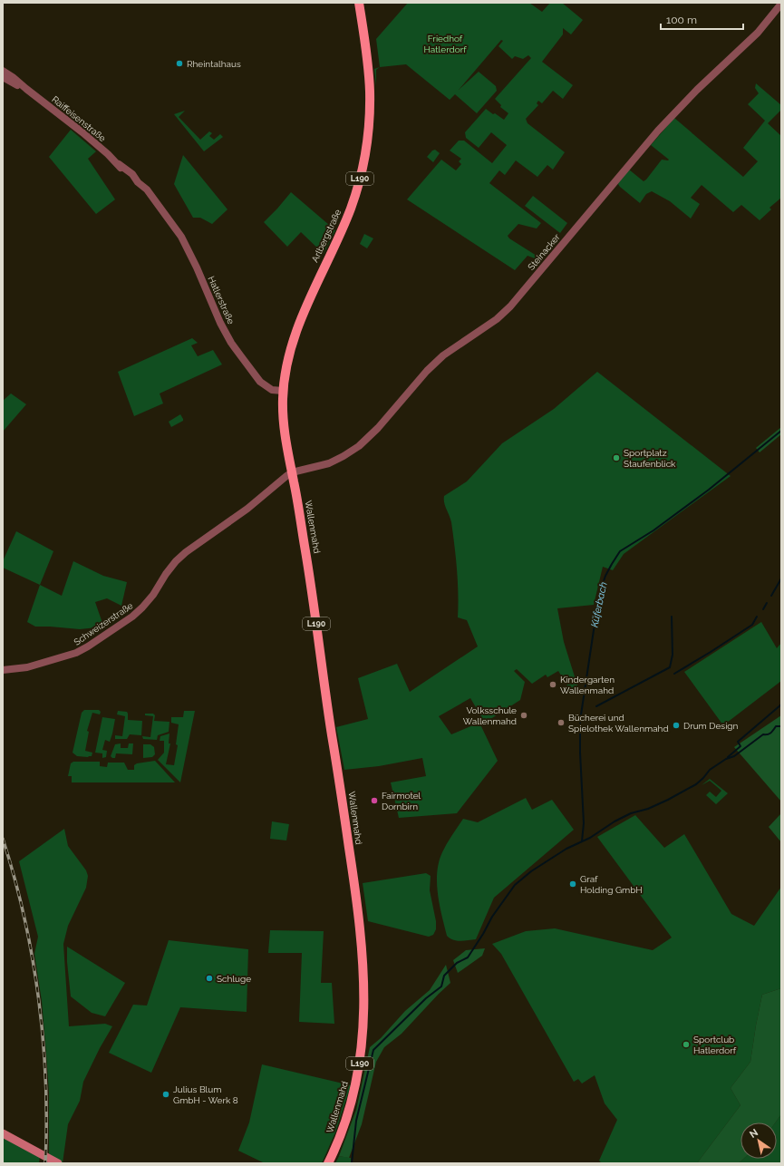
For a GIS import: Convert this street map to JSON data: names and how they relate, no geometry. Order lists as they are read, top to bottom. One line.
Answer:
{"streets":{"main road":["L190","Arlbergstraße","Wallenmahd"],"street":["Raiffeisenstraße","Steinacker","Hatlerstraße","Schweizerstraße"]},"crossings":[["Raiffeisenstraße","Hatlerstraße"],["Arlbergstraße","Steinacker"],["Arlbergstraße","Hatlerstraße"],["Arlbergstraße","Wallenmahd"],["Arlbergstraße","Schweizerstraße"],["Steinacker","Wallenmahd"],["Steinacker","Schweizerstraße"],["Wallenmahd","Schweizerstraße"]],"water":["Küferbach"],"parks":["Friedhof Hatlerdorf"],"places":["Rheintalhaus","Sportplatz Staufenblick","Kindergarten Wallenmahd","Volksschule Wallenmahd","Bücherei und Spielothek Wallenmahd","Drum Design","Fairmotel Dornbirn","Graf Holding GmbH","Schluge","Sportclub Hatlerdorf","Julius Blum GmbH - Werk 8"],"scale_bar":"100 m","north":"top left"}
